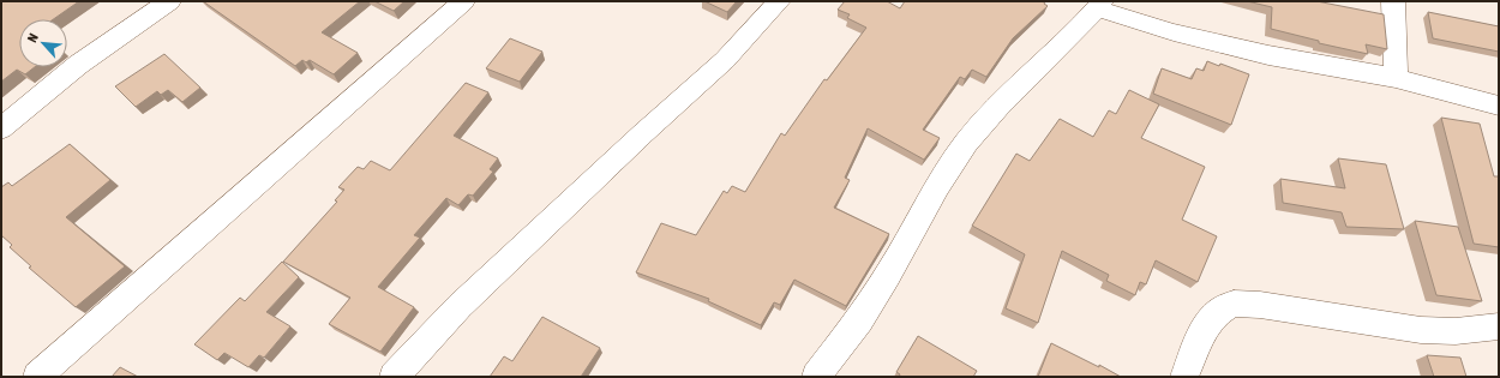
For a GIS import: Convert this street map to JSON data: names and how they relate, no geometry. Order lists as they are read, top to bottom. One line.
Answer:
{"north":"top left"}
